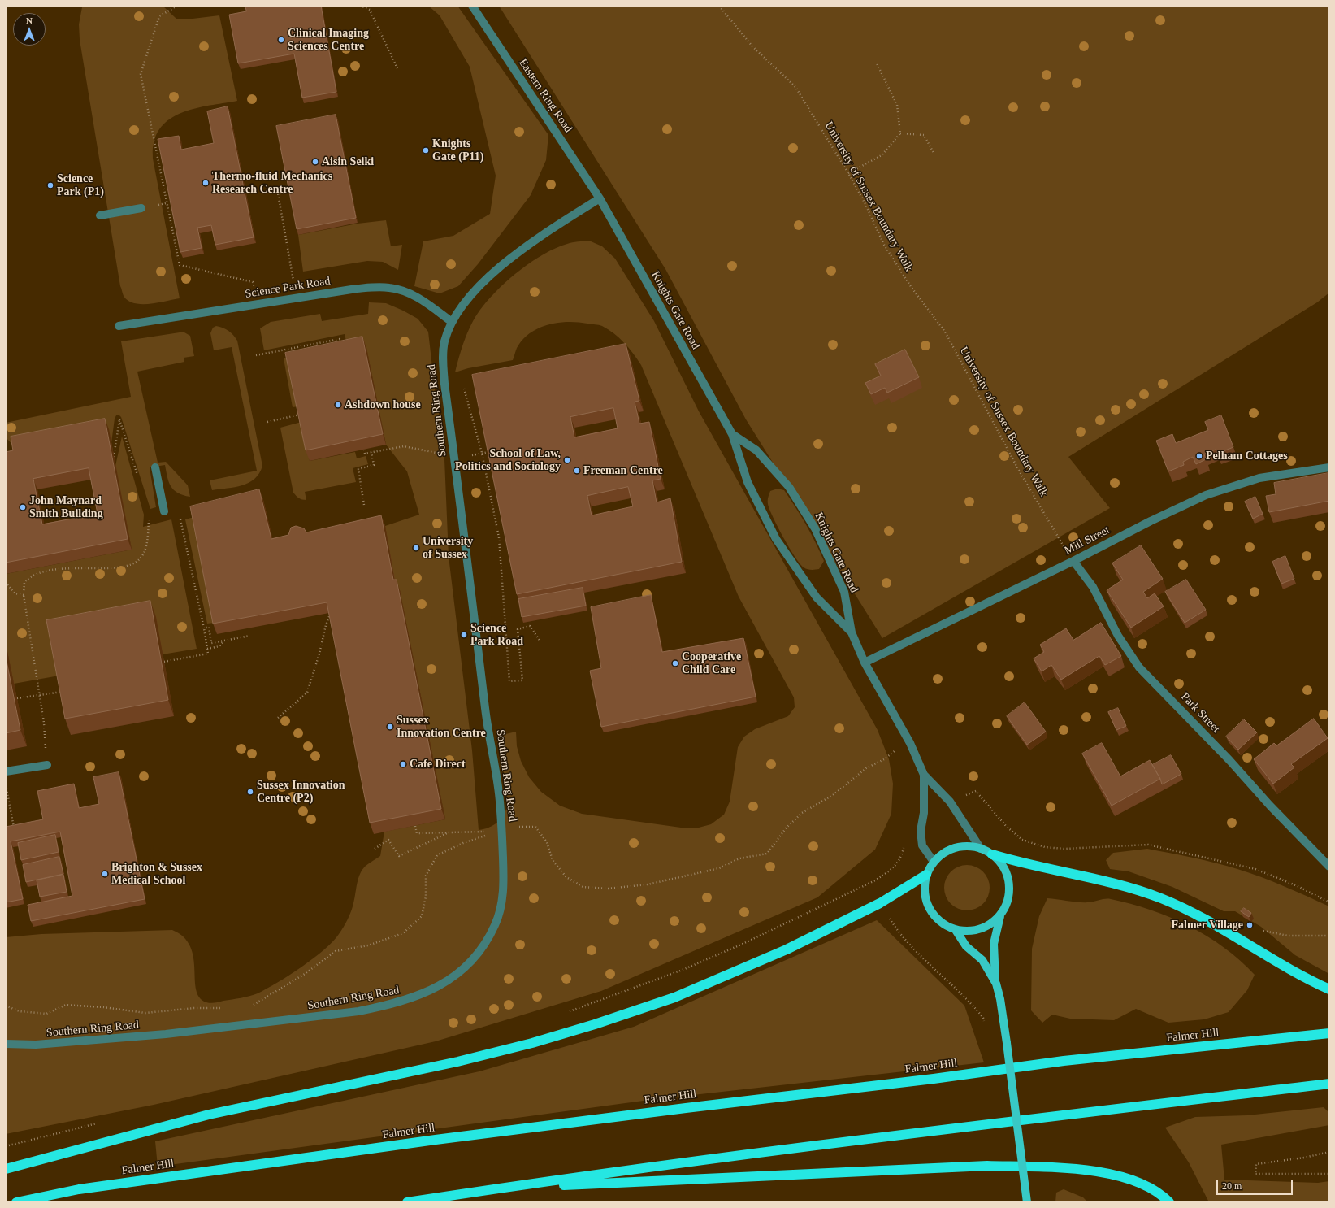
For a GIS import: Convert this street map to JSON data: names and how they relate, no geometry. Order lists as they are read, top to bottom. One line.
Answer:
{"streets":{"highway":["Falmer Hill"],"street":["Eastern Ring Road","Science Park Road","Knights Gate Road","Southern Ring Road","Mill Street","Park Street"],"path":["University of Sussex Boundary Walk"]},"crossings":[["Eastern Ring Road","Knights Gate Road"],["Eastern Ring Road","Southern Ring Road"],["University of Sussex Boundary Walk","Mill Street"],["University of Sussex Boundary Walk","Park Street"],["Science Park Road","Southern Ring Road"],["Knights Gate Road","Southern Ring Road"],["Knights Gate Road","Mill Street"],["Mill Street","Park Street"]],"places":["Clinical Imaging Sciences Centre","Knights Gate (P11)","Aisin Seiki","Thermo-fluid Mechanics Research Centre","Science Park (P1)","Ashdown house","Pelham Cottages","School of Law, Politics and Sociology","Freeman Centre","John Maynard Smith Building","University of Sussex","Science Park Road","Cooperative Child Care","Sussex Innovation Centre","Cafe Direct","Sussex Innovation Centre (P2)","Brighton & Sussex Medical School","Falmer Village"],"scale_bar":"20 m","north":"top"}
